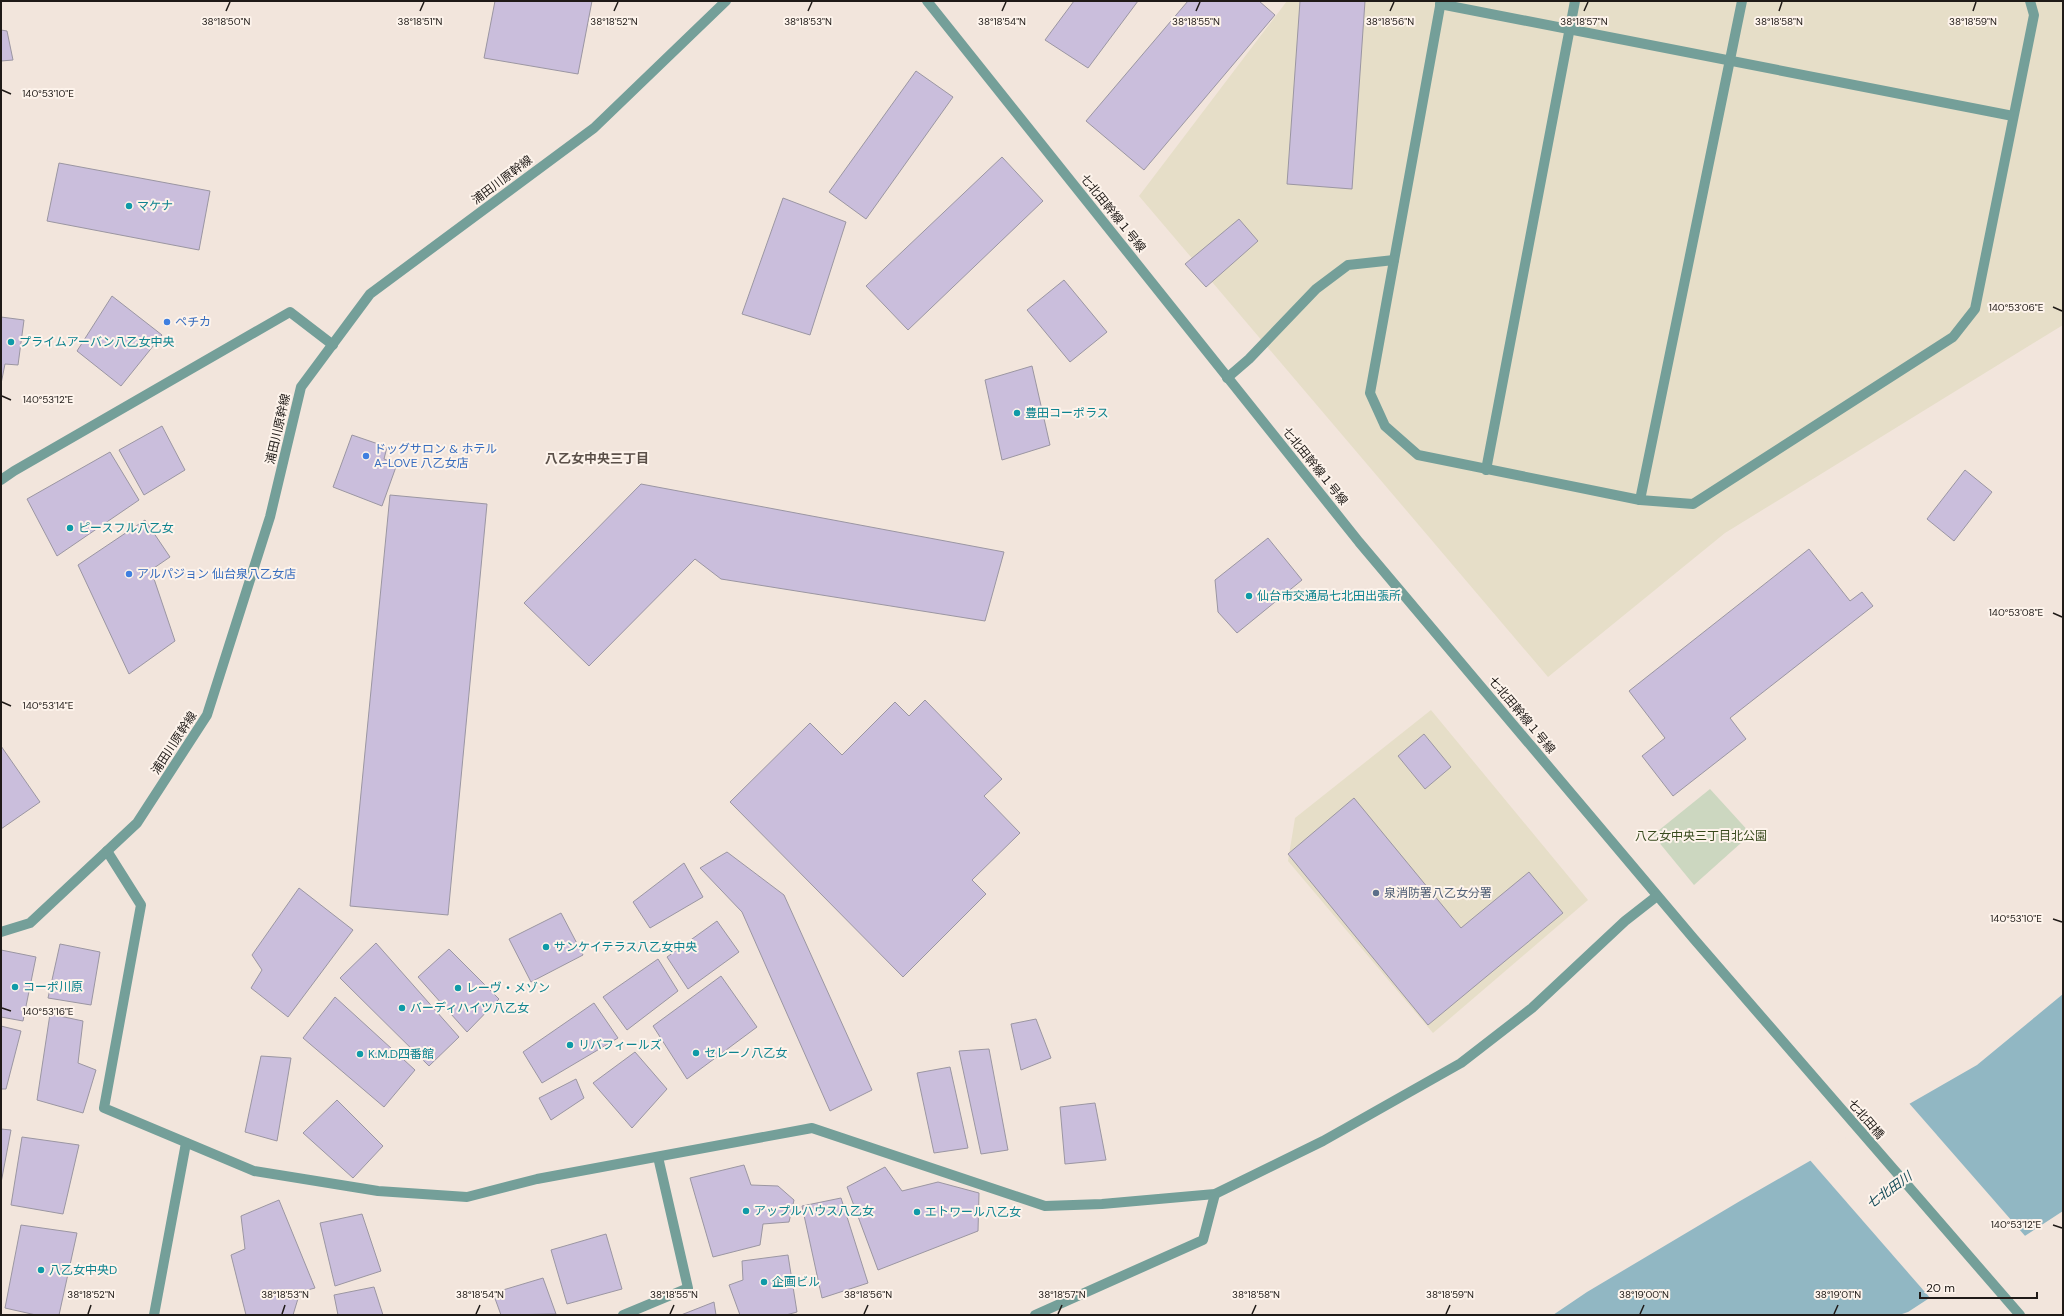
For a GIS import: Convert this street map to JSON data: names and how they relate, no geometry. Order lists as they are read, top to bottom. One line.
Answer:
{"streets":{"street":["浦田川原幹線","七北田幹線１号線","七北田橋"]},"crossings":[["七北田幹線１号線","七北田橋"]],"districts":["八乙女中央三丁目"],"water":["七北田川"],"parks":["八乙女中央三丁目北公園"],"places":["マケナ","ペチカ","プライムアーバン八乙女中央","豊田コーポラス","ドッグサロン & ホテル A-LOVE 八乙女店","ピースフル八乙女","アルパジョン 仙台泉八乙女店","仙台市交通局七北田出張所","泉消防署八乙女分署","サンケイテラス八乙女中央","コーポ川原","レーヴ・メゾン","バーディハイツ八乙女","リバフィールズ","セレーノ八乙女","K.M.D四番館","アップルハウス八乙女","エトワール八乙女","八乙女中央D","企画ビル"],"scale_bar":"20 m","coordinates":["38°18'51\"N","38°18'50\"N","38°18'52\"N","38°18'53\"N","38°18'54\"N","38°18'55\"N","38°18'56\"N","38°18'57\"N","38°18'58\"N","38°18'59\"N","140°53'10\"E","140°53'06\"E","140°53'12\"E","140°53'08\"E","140°53'14\"E","140°53'16\"E","38°19'00\"N","38°19'01\"N"]}
